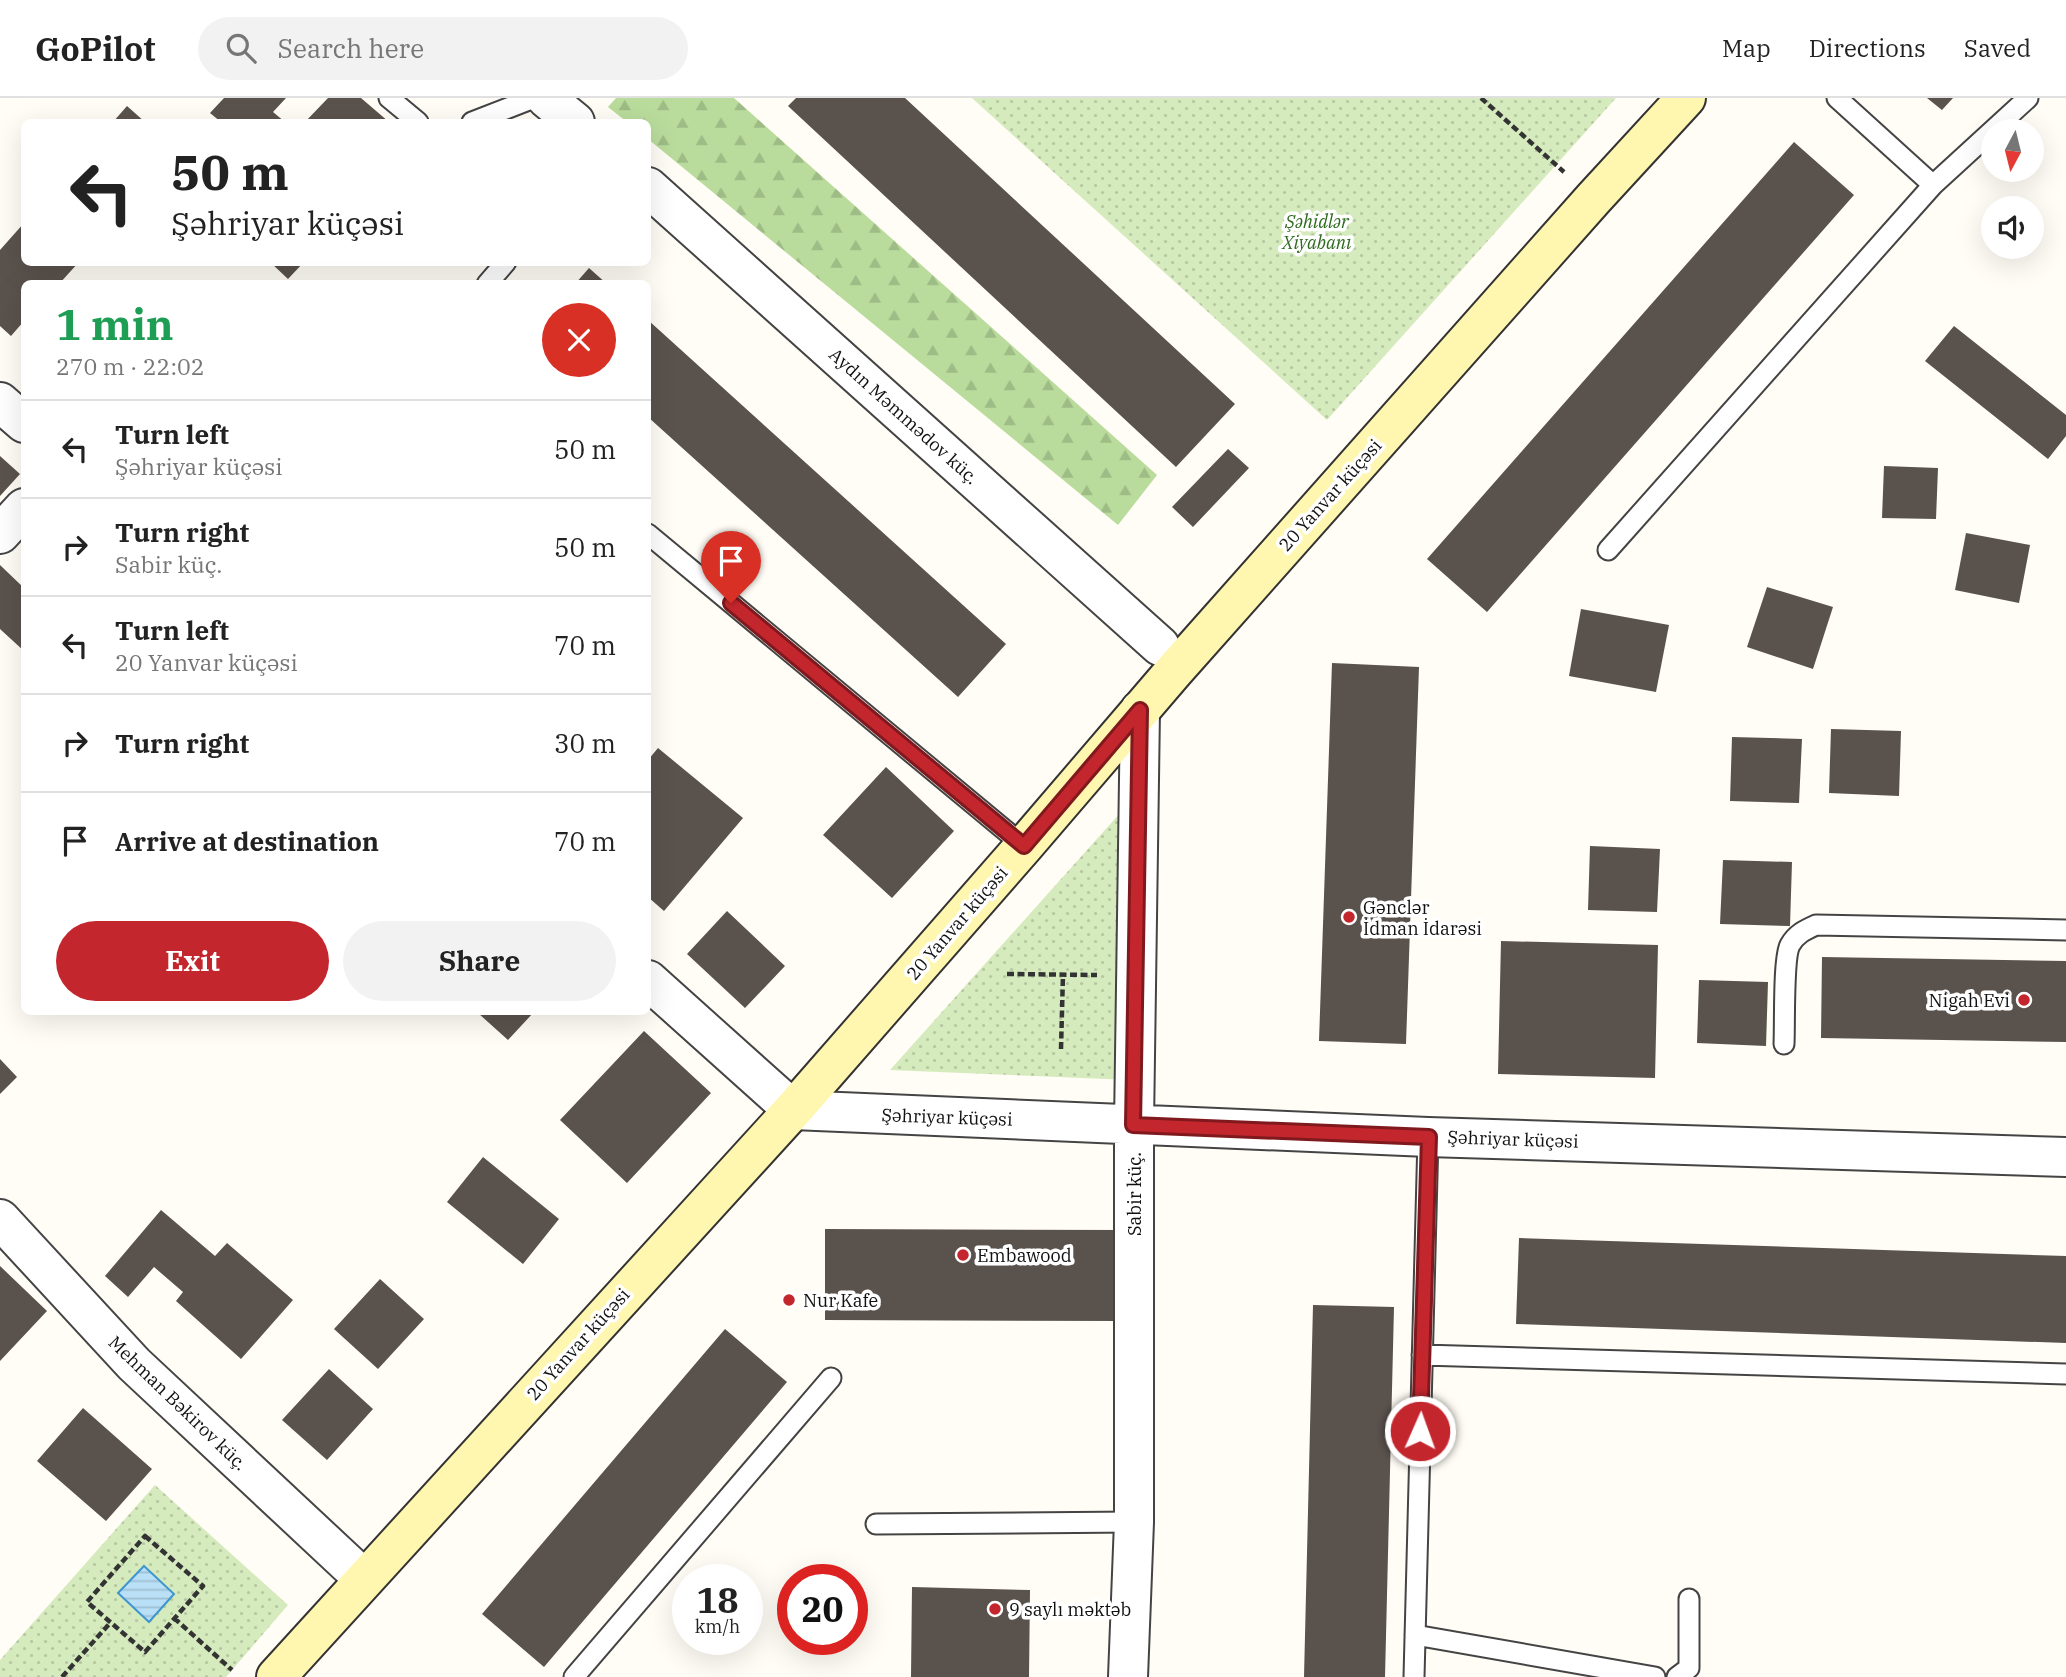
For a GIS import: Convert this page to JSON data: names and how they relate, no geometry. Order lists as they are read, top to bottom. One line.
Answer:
{"streets":{"main road":["20 Yanvar küçəsi"],"street":["Aydın Məmmədov küç.","Şəhriyar küçəsi","Sabir küç.","Mehman Bəkirov küç."]},"crossings":[["20 Yanvar küçəsi","Şəhriyar küçəsi"],["20 Yanvar küçəsi","Sabir küç."],["20 Yanvar küçəsi","Mehman Bəkirov küç."],["Şəhriyar küçəsi","Sabir küç."]],"parks":["Şəhidlər Xiyabanı"],"places":["Gənclər İdman İdarəsi","Nigah Evi","Embawood","Nur Kafe","9 saylı məktəb"],"north":"bottom","page":{"header":"GoPilot","search":"Search here","nav":["Map","Directions","Saved"],"turn":["50 m","Şəhriyar küçəsi"],"heading":["1 min","270 m · 22:02"],"list":[{"name":"Turn left","note":"Şəhriyar küçəsi","value":"50 m"},{"name":"Turn right","note":"Sabir küç.","value":"50 m"},{"name":"Turn left","note":"20 Yanvar küçəsi","value":"70 m"},{"name":"Turn right","value":"30 m"},{"name":"Arrive at destination","value":"70 m"}],"buttons":["Exit","Share"],"speed":"18 km/h","limit":"20"}}
